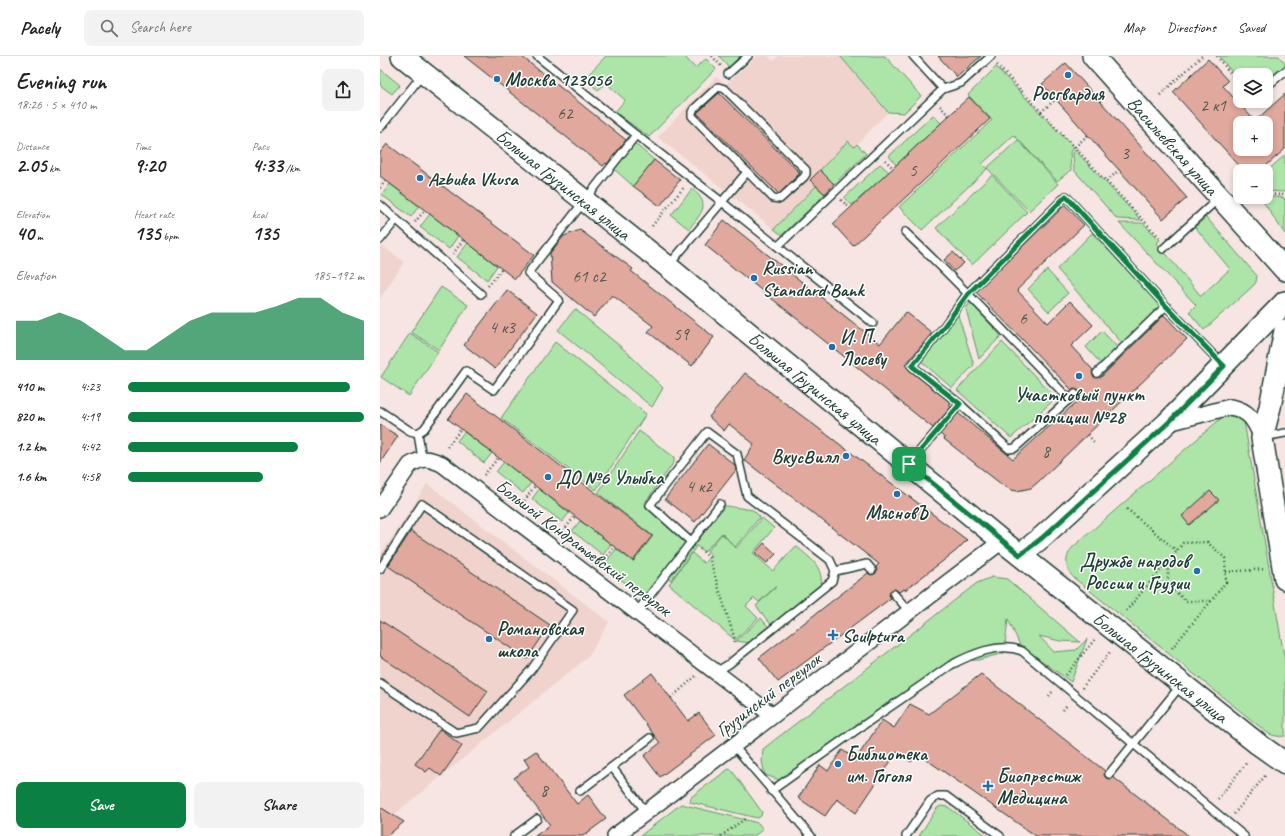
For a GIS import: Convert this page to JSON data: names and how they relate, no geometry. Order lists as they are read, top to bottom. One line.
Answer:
{"streets":{"main road":["Васильевская улица","Большая Грузинская улица"],"street":["Большой Кондратьевский переулок","Грузинский переулок"]},"crossings":[["Большая Грузинская улица","Грузинский переулок"],["Большой Кондратьевский переулок","Грузинский переулок"]],"places":{"other":["Росгвардия","Москва 123056","Azbuka Vkusa","Russian Standard Bank","И. П. Лосеву","Участковый пункт полиции №28","ВкусВилл","ДО №6 Улыбка","МясновЪ","Дружбе народов России и Грузии","Романовская школа","Библиотека им. Гоголя"],"health":["Sculptura","Биопрестиж Медицина"]},"house_numbers":["2 к1","62","3","5","61 с2","6","4 к3","59","8","4 к2","8"],"page":{"header":"Pacely","search":"Search here","nav":["Map","Directions","Saved"],"heading":["Evening run","18:26 · 5 × 410 m"],"map_buttons":["+","−"],"stats":[["Distance","2.05 km"],["Time","9:20"],["Pace","4:33 /km"],["Elevation","40 m"],["Heart rate","135 bpm"],["kcal","135"]],"chart":["Elevation","185–192 m"],"list":[{"name":"410 m","note":"4:23"},{"name":"820 m","note":"4:19"},{"name":"1.2 km","note":"4:42"},{"name":"1.6 km","note":"4:58"}],"buttons":["Save","Share"]}}
